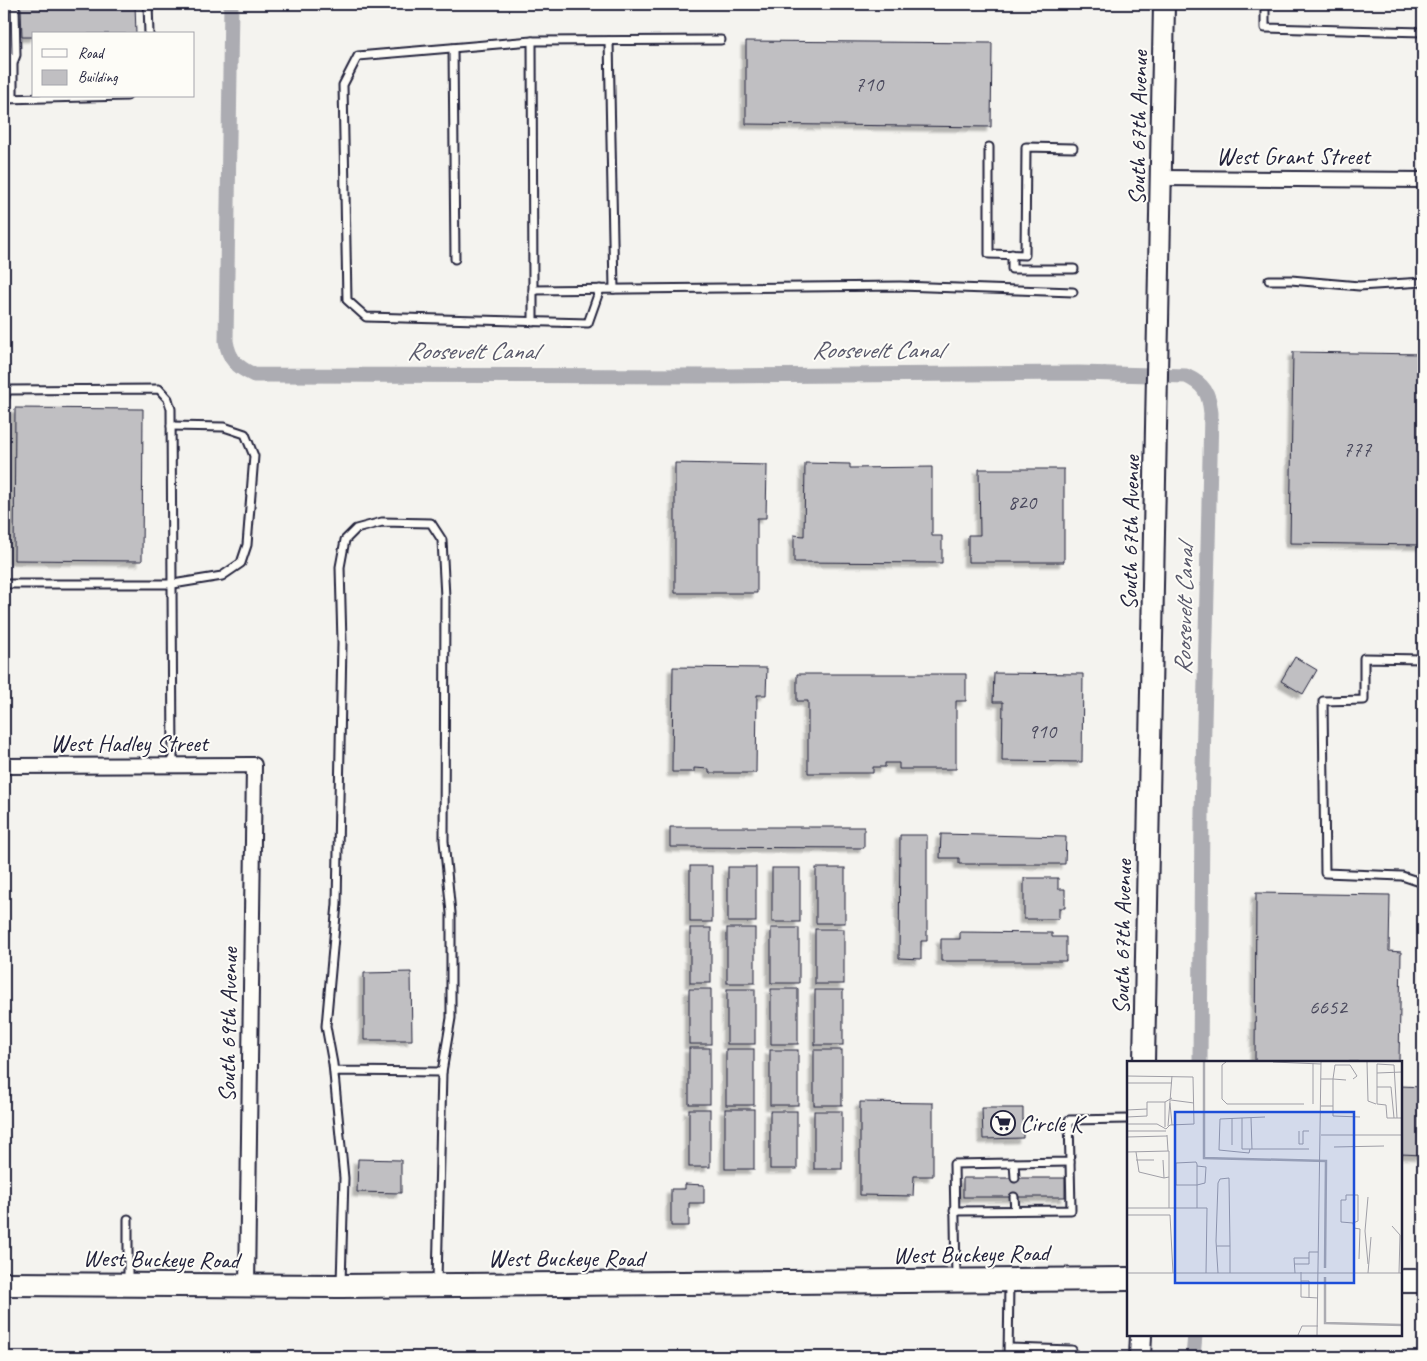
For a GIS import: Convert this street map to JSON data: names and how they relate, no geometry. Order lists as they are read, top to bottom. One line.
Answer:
{"streets":{"main road":["South 67th Avenue","West Buckeye Road"],"street":["West Grant Street","West Hadley Street","South 69th Avenue"]},"crossings":[["South 67th Avenue","West Grant Street"],["West Hadley Street","South 69th Avenue"],["South 69th Avenue","West Buckeye Road"]],"water":["Roosevelt Canal"],"places":{"supermarket":["Circle K"]},"house_numbers":["710","777","820","910","6652"],"legend":["Road","Building"]}
